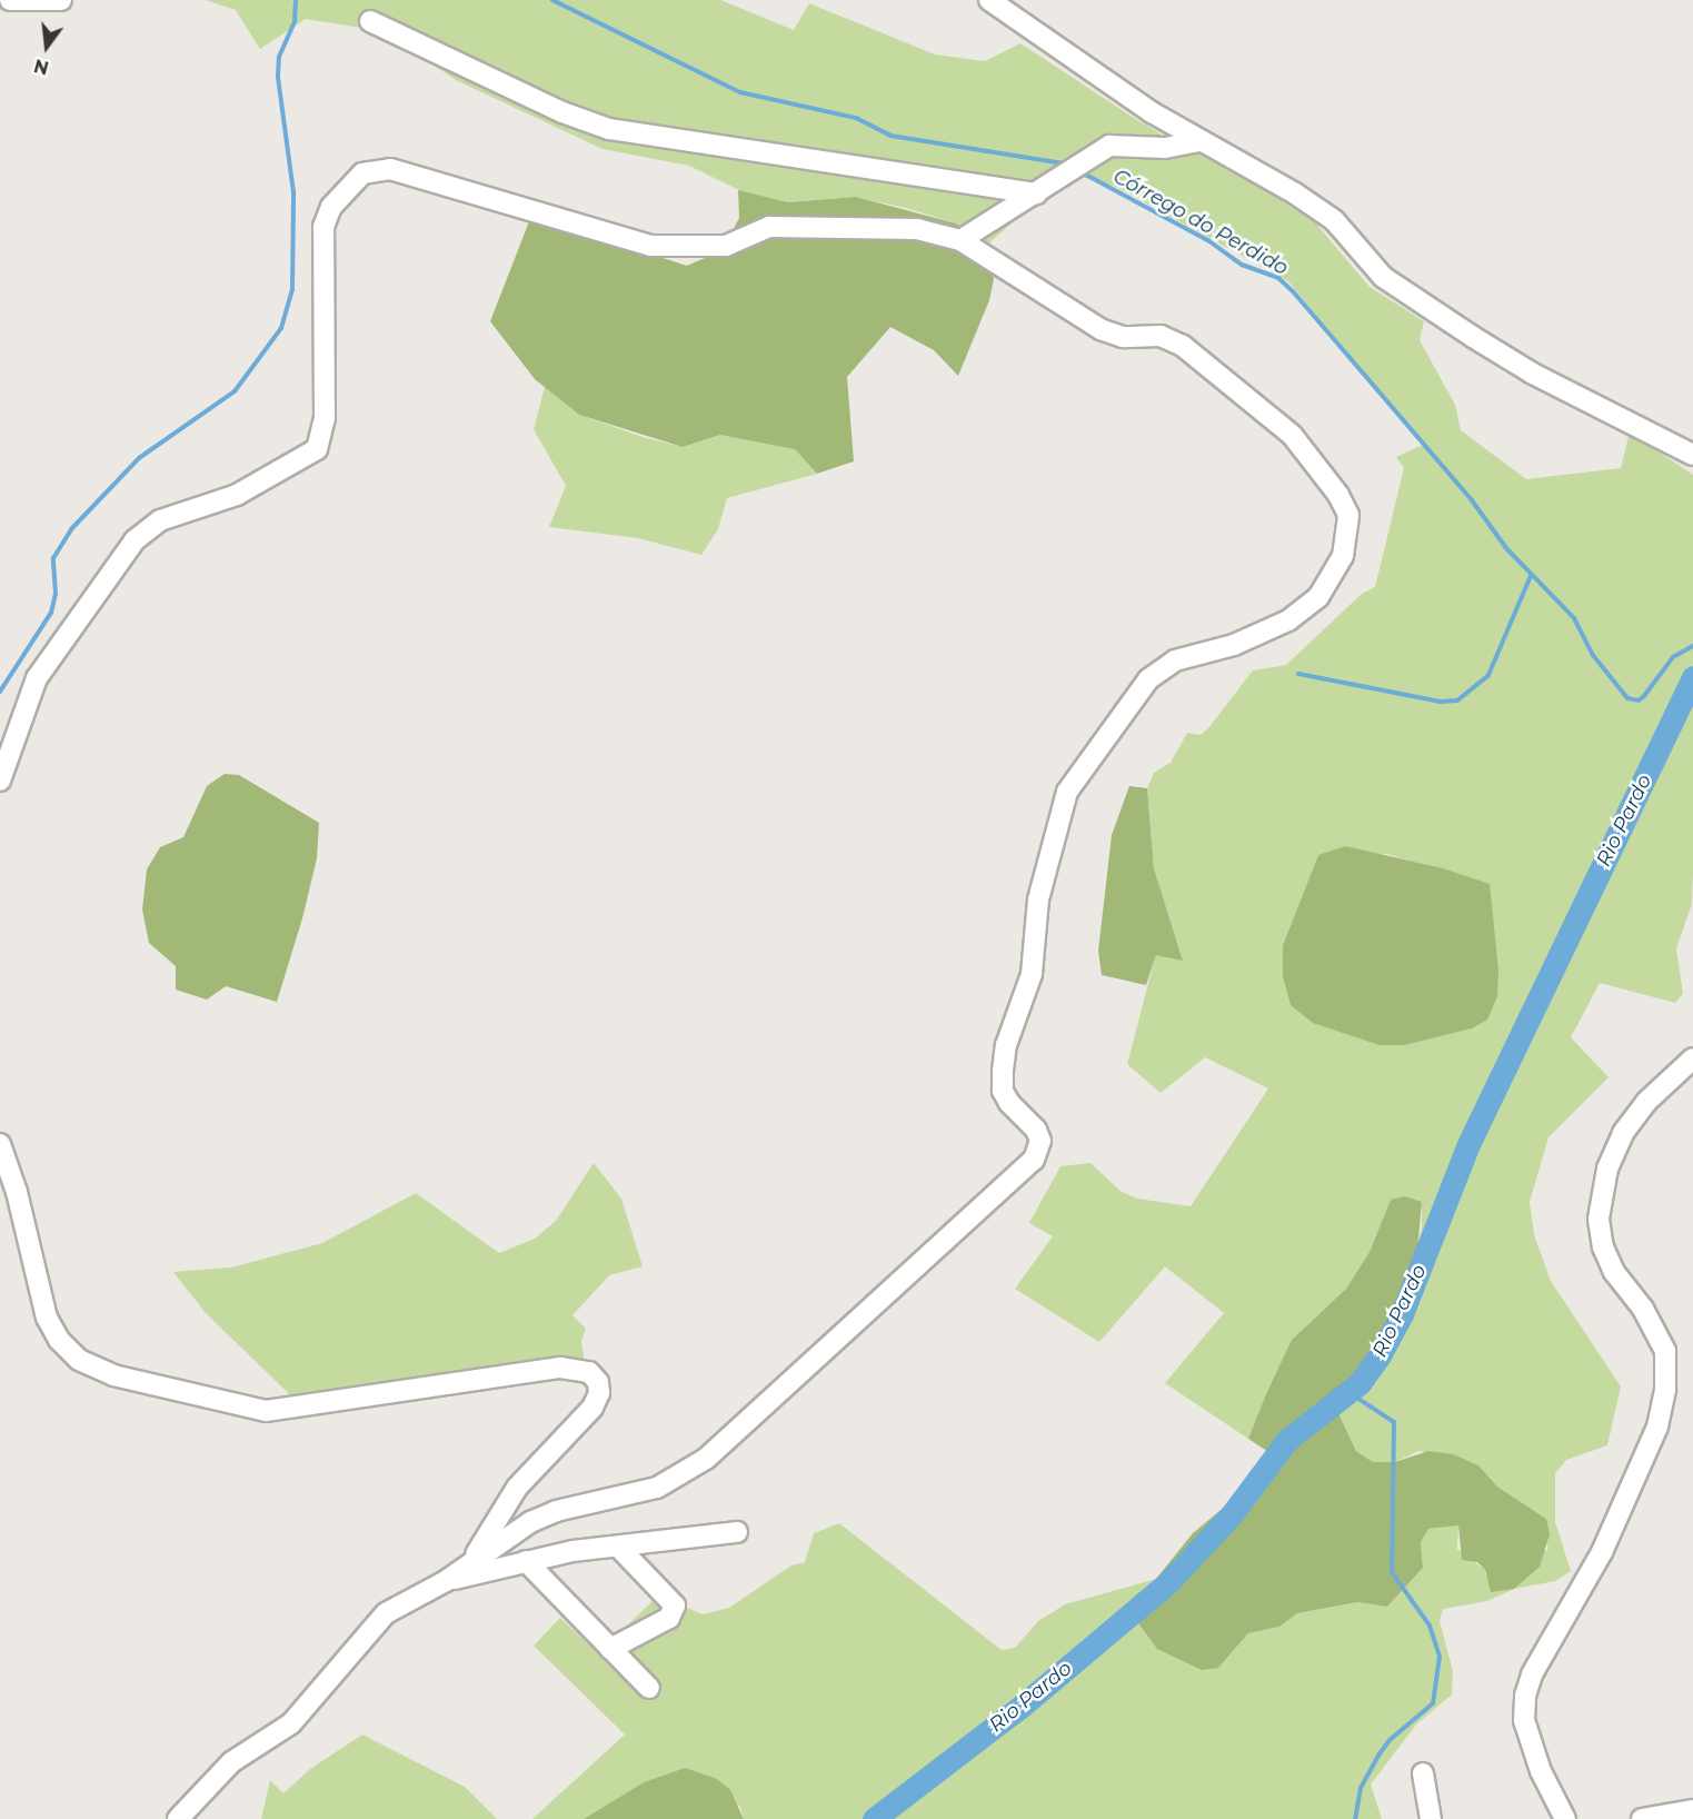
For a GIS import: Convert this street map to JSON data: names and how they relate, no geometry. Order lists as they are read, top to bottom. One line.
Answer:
{"water":["Córrego do Perdido","Rio Pardo"],"north":"bottom"}
